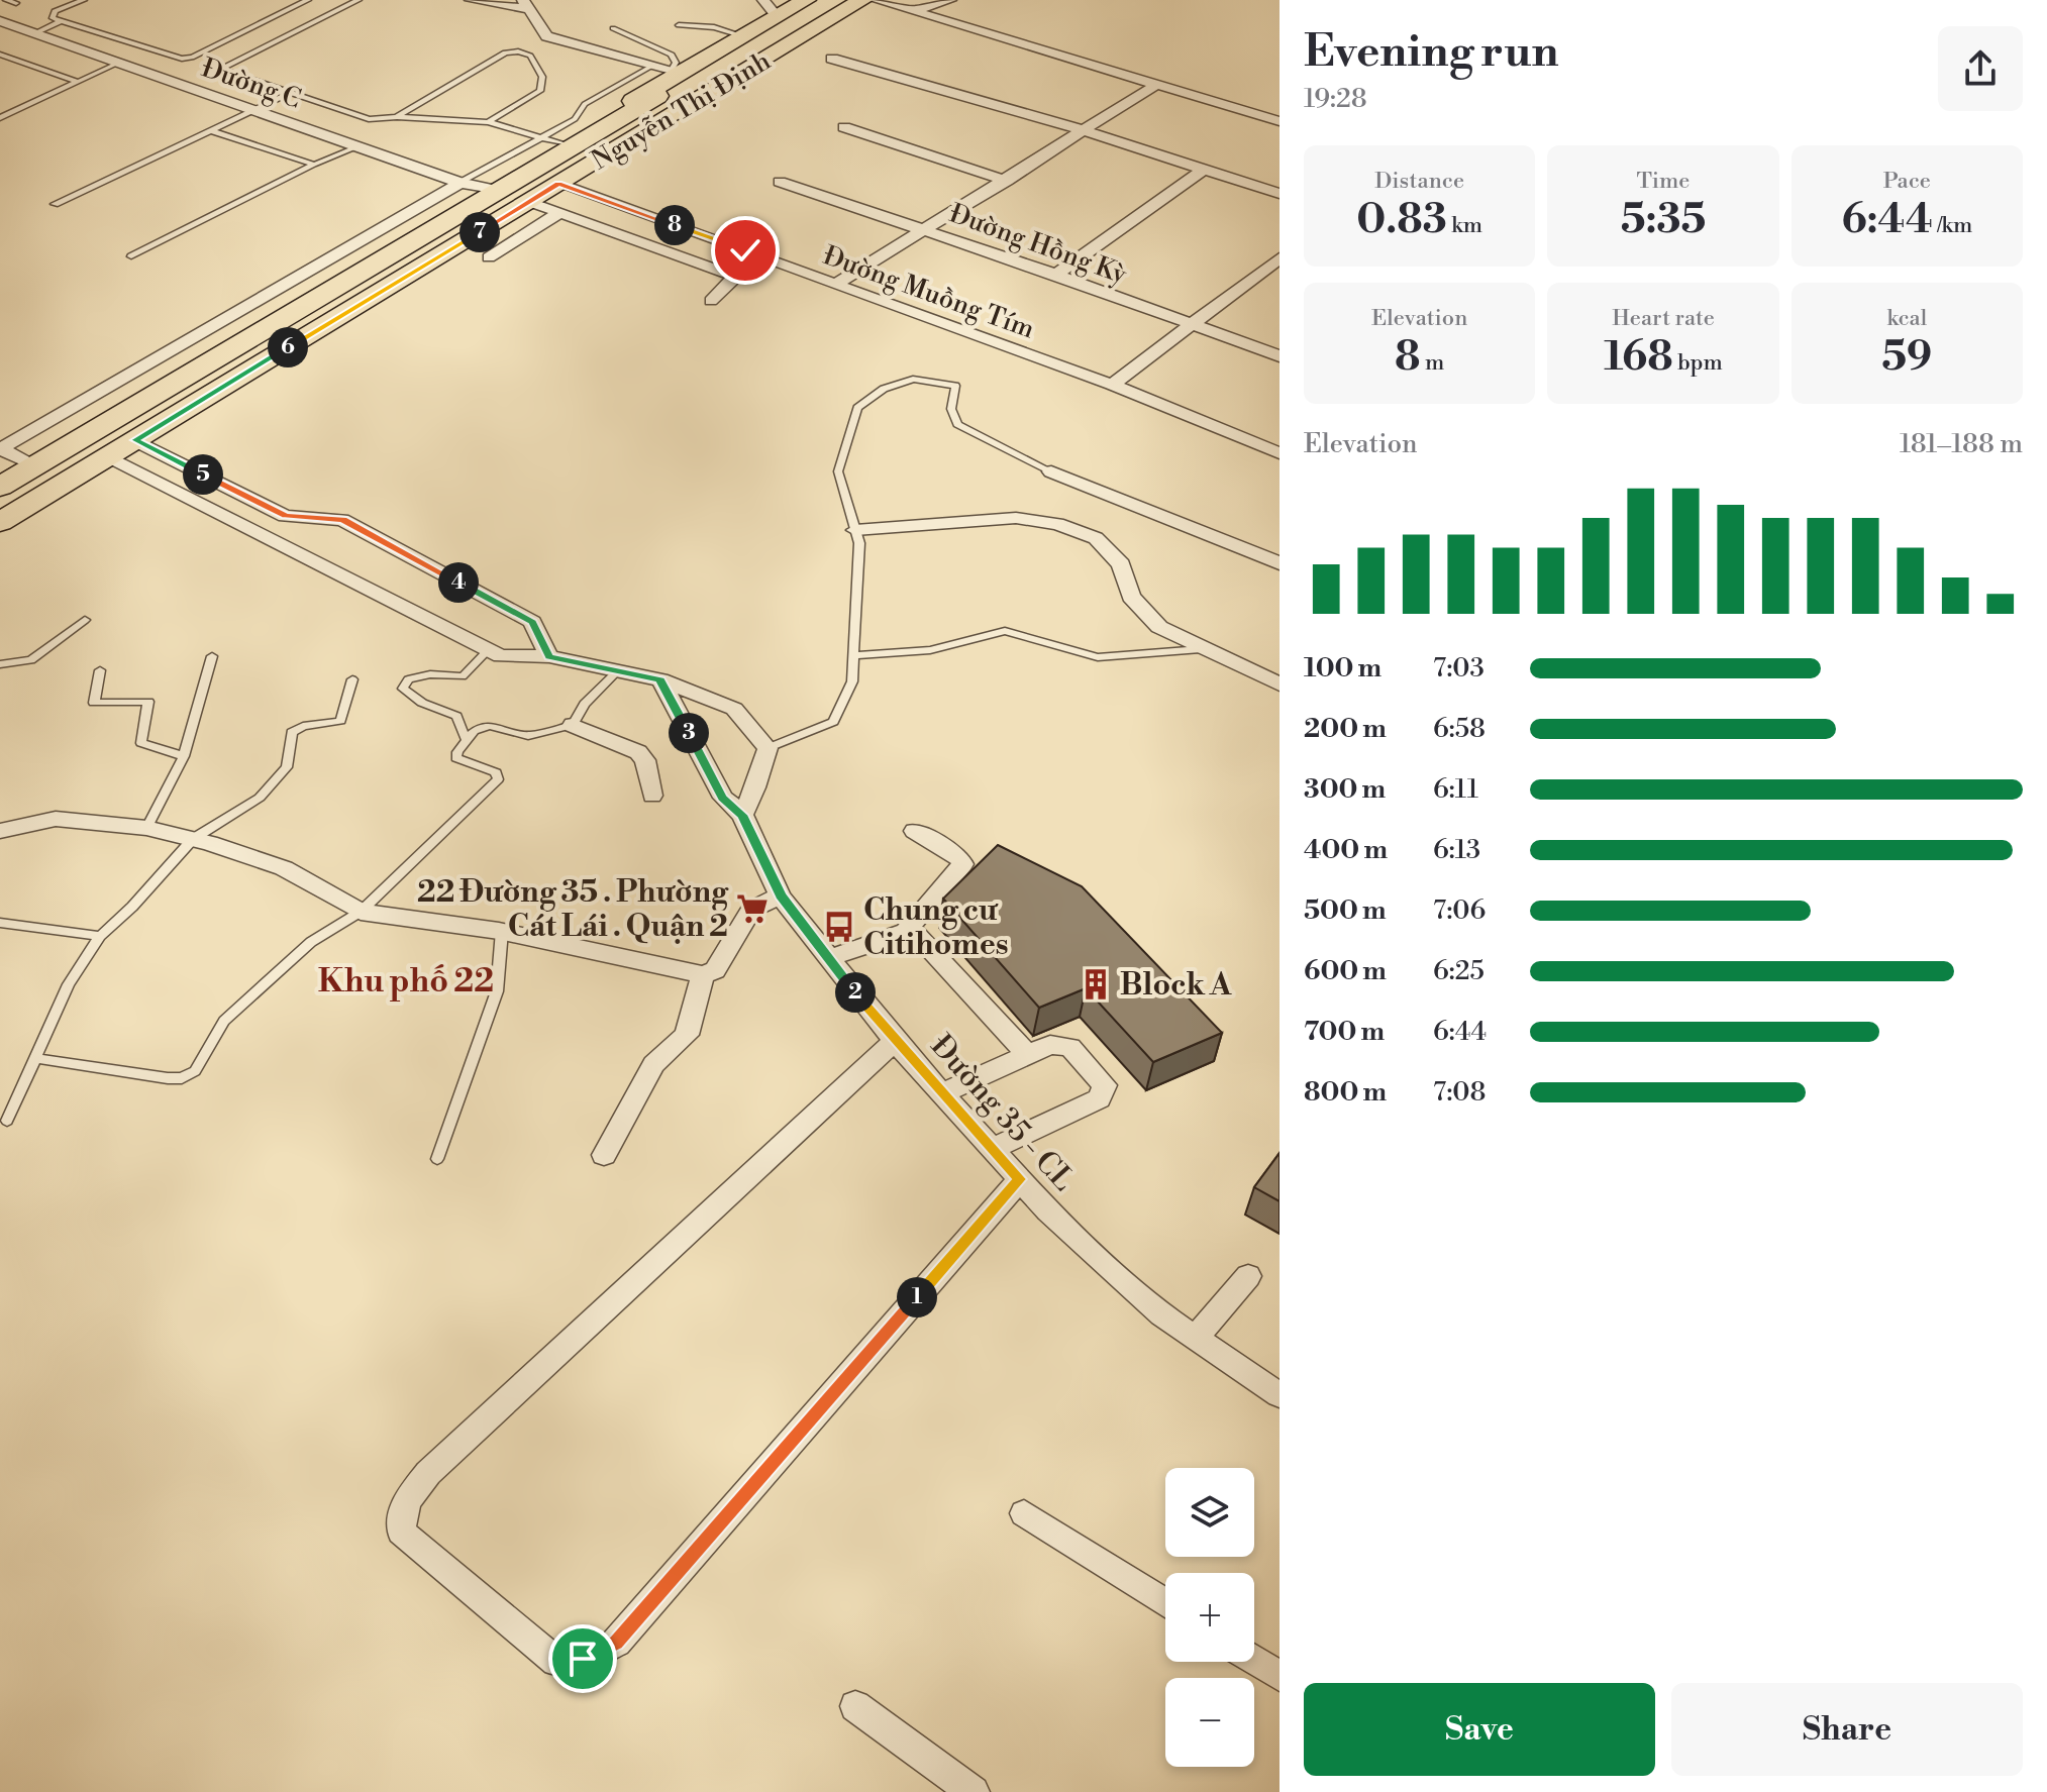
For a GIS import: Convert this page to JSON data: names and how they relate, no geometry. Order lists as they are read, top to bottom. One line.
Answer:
{"streets":{"main road":["Nguyễn Thị Định"],"street":["Đường C","Đường Hồng Kỳ","Đường Muồng Tím","Đường 35 - CL"]},"crossings":[["Đường C","Nguyễn Thị Định"],["Nguyễn Thị Định","Đường Muồng Tím"]],"districts":["Khu phố 22"],"places":{"supermarket":["22 Đường 35 . Phường Cát Lái . Quận 2"],"bus stop":["Chung cư Citihomes"],"building":["Block A"]},"page":{"heading":["Evening run","19:28"],"stats":[["Distance","0.83 km"],["Time","5:35"],["Pace","6:44 /km"],["Elevation","8 m"],["Heart rate","168 bpm"],["kcal","59"]],"pins":["8","7","6","5","4","3","2","1"],"chart":["Elevation","181–188 m"],"list":[{"name":"100 m","note":"7:03"},{"name":"200 m","note":"6:58"},{"name":"300 m","note":"6:11"},{"name":"400 m","note":"6:13"},{"name":"500 m","note":"7:06"},{"name":"600 m","note":"6:25"},{"name":"700 m","note":"6:44"},{"name":"800 m","note":"7:08"}],"map_buttons":["+","−"],"buttons":["Save","Share"]}}
